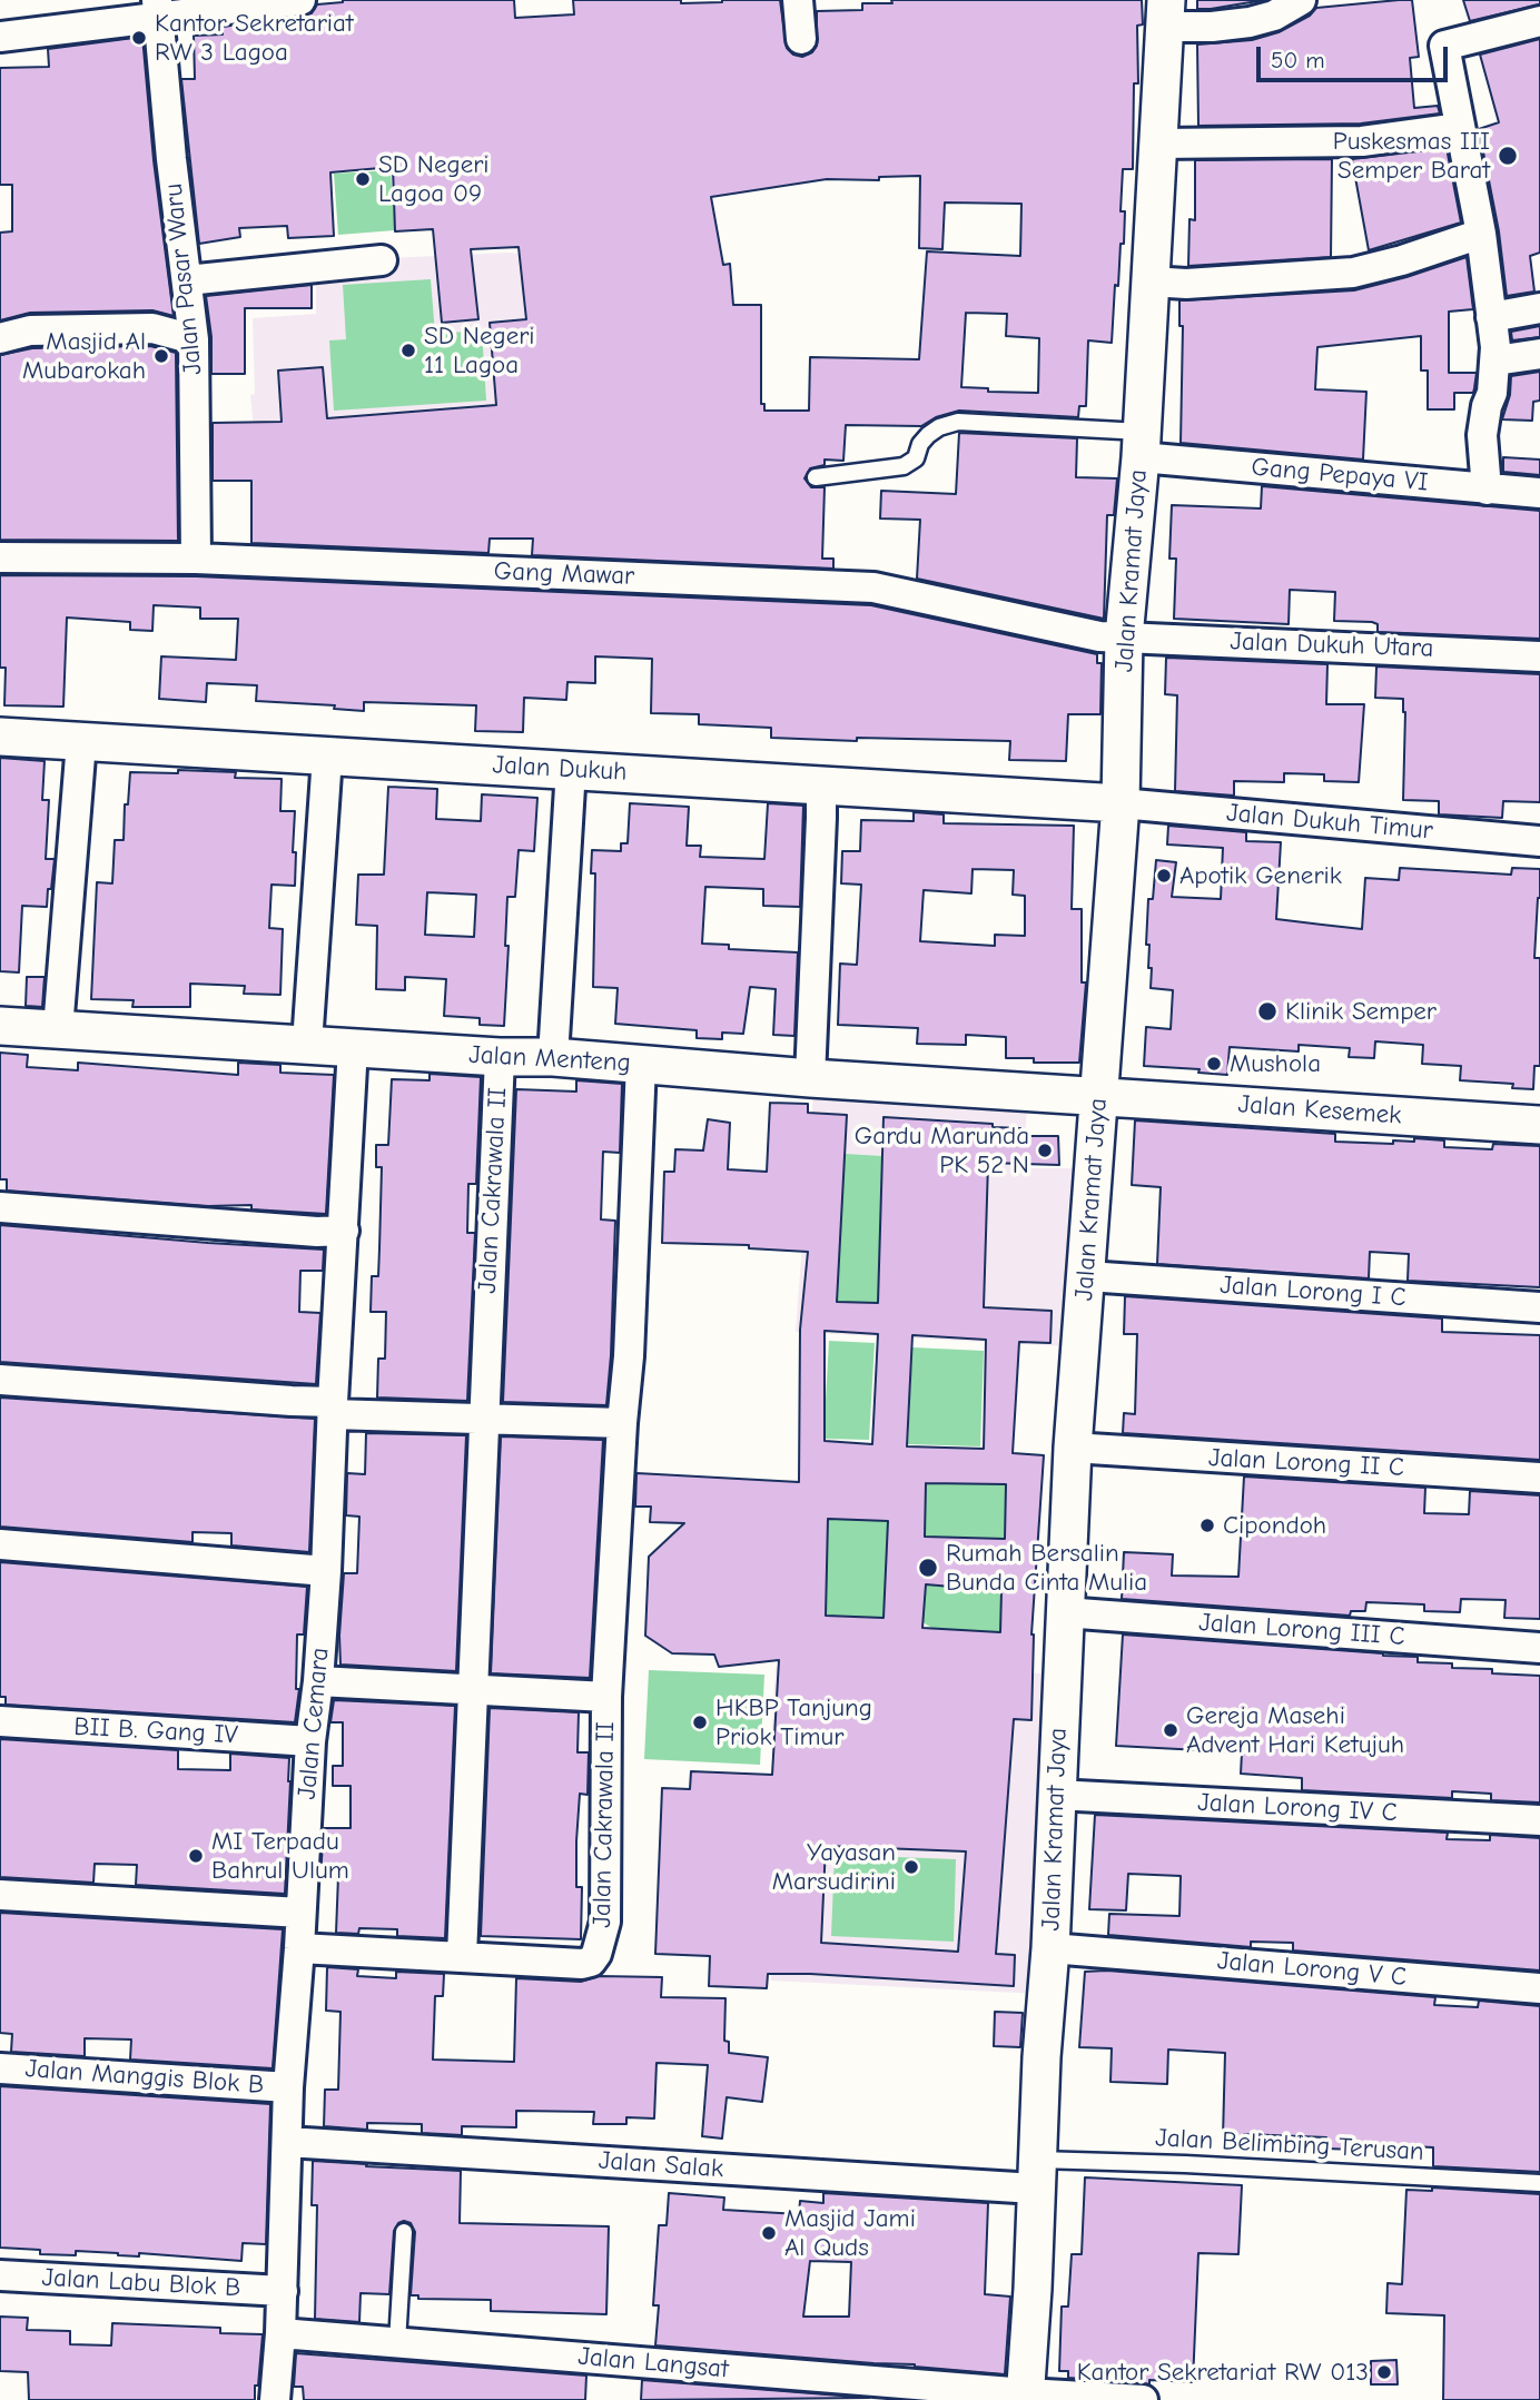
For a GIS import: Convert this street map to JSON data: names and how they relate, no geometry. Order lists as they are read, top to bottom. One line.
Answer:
{"streets":{"street":["Jalan Pasar Waru","Gang Pepaya VI","Jalan Kramat Jaya","Gang Mawar","Jalan Dukuh Utara","Jalan Dukuh","Jalan Dukuh Timur","Jalan Menteng","Jalan Kesemek","Jalan Cakrawala II","Jalan Lorong I C","Jalan Lorong II C","Jalan Lorong III C","Jalan Cemara","BII B. Gang IV","Jalan Lorong IV C","Jalan Lorong V C","Jalan Manggis Blok B","Jalan Salak","Jalan Labu Blok B","Jalan Langsat"],"lane":["Jalan Belimbing Terusan"]},"crossings":[["Jalan Pasar Waru","Gang Mawar"],["Gang Pepaya VI","Jalan Kramat Jaya"],["Jalan Kramat Jaya","Gang Mawar"],["Jalan Kramat Jaya","Jalan Dukuh Utara"],["Jalan Kramat Jaya","Jalan Dukuh"],["Jalan Kramat Jaya","Jalan Dukuh Timur"],["Jalan Kramat Jaya","Jalan Menteng"],["Jalan Kramat Jaya","Jalan Kesemek"],["Jalan Kramat Jaya","Jalan Lorong I C"],["Jalan Kramat Jaya","Jalan Lorong II C"],["Jalan Kramat Jaya","Jalan Lorong III C"],["Jalan Kramat Jaya","Jalan Lorong IV C"],["Jalan Kramat Jaya","Jalan Lorong V C"],["Jalan Kramat Jaya","Jalan Belimbing Terusan"],["Jalan Kramat Jaya","Jalan Salak"],["Jalan Kramat Jaya","Jalan Langsat"],["Gang Mawar","Jalan Dukuh Utara"],["Jalan Dukuh","Jalan Dukuh Timur"],["Jalan Menteng","Jalan Kesemek"],["Jalan Menteng","Jalan Cakrawala II"],["Jalan Menteng","Jalan Cemara"],["Jalan Cakrawala II","Jalan Cemara"],["Jalan Cemara","BII B. Gang IV"],["Jalan Cemara","Jalan Manggis Blok B"],["Jalan Cemara","Jalan Salak"],["Jalan Cemara","Jalan Labu Blok B"],["Jalan Cemara","Jalan Langsat"],["Jalan Belimbing Terusan","Jalan Salak"]],"places":["Kantor Sekretariat RW 3 Lagoa","Puskesmas III Semper Barat","SD Negeri Lagoa 09","SD Negeri 11 Lagoa","Masjid Al Mubarokah","Apotik Generik","Klinik Semper","Mushola","Gardu Marunda PK 52 N","Cipondoh","Rumah Bersalin Bunda Cinta Mulia","HKBP Tanjung Priok Timur","Gereja Masehi Advent Hari Ketujuh","MI Terpadu Bahrul Ulum","Yayasan Marsudirini","Masjid Jami Al Quds","Kantor Sekretariat RW 013"],"scale_bar":"50 m"}
